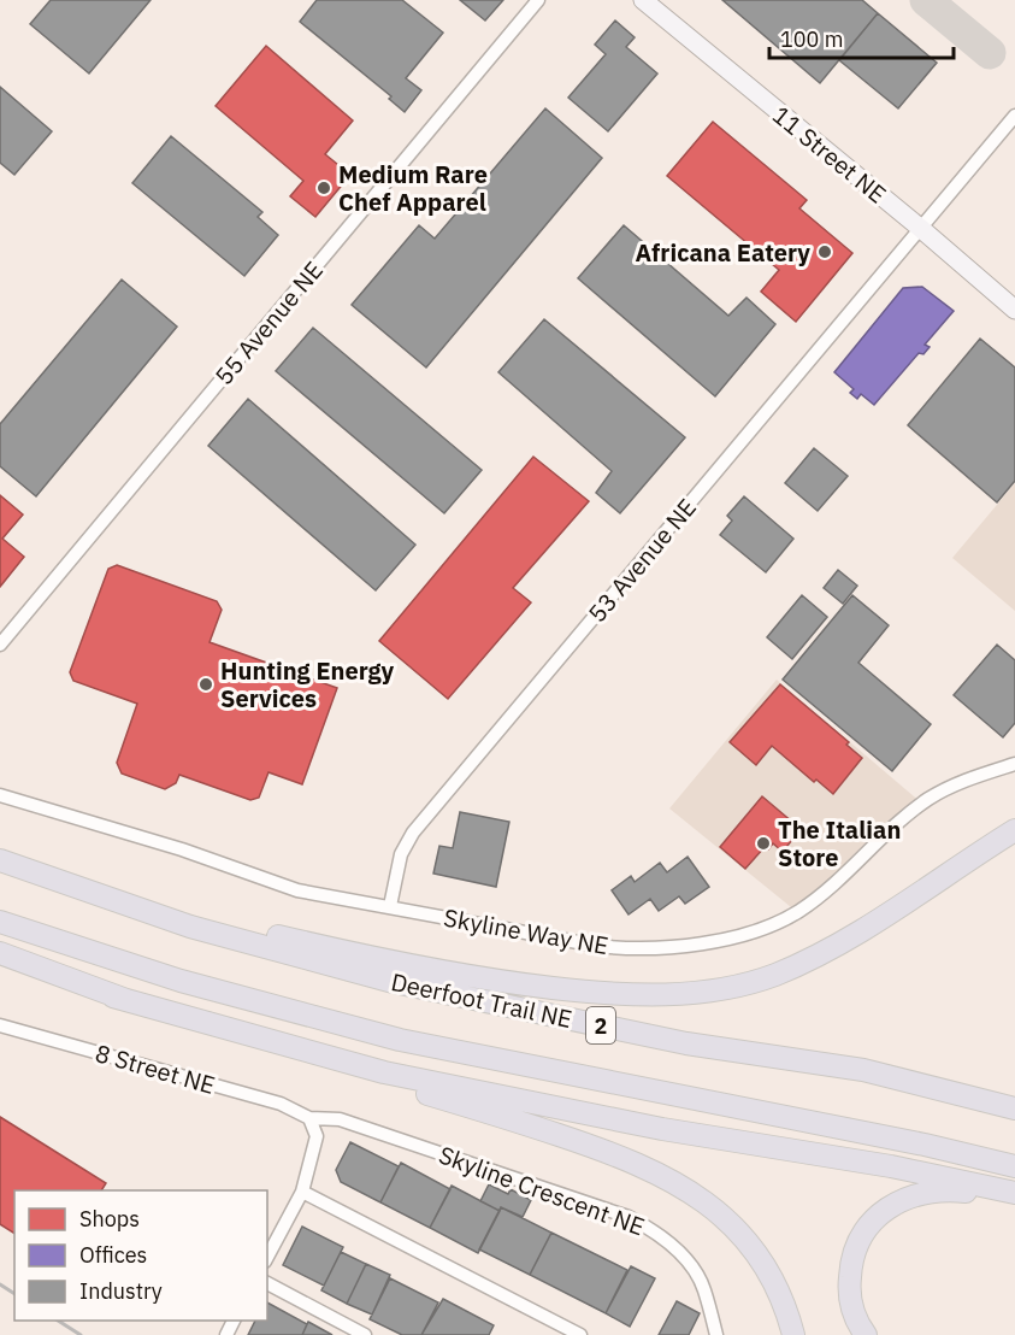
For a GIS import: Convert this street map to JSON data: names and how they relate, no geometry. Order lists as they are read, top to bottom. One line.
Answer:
{"streets":{"highway":["Deerfoot Trail NE","2"],"street":["11 Street NE","55 Avenue NE","53 Avenue NE","Skyline Way NE","8 Street NE","Skyline Crescent NE"]},"crossings":[["11 Street NE","53 Avenue NE"],["53 Avenue NE","Skyline Way NE"],["8 Street NE","Skyline Crescent NE"]],"places":["Medium Rare Chef Apparel","Africana Eatery","Hunting Energy Services","The Italian Store"],"legend":["Shops","Offices","Industry"],"scale_bar":"100 m"}
